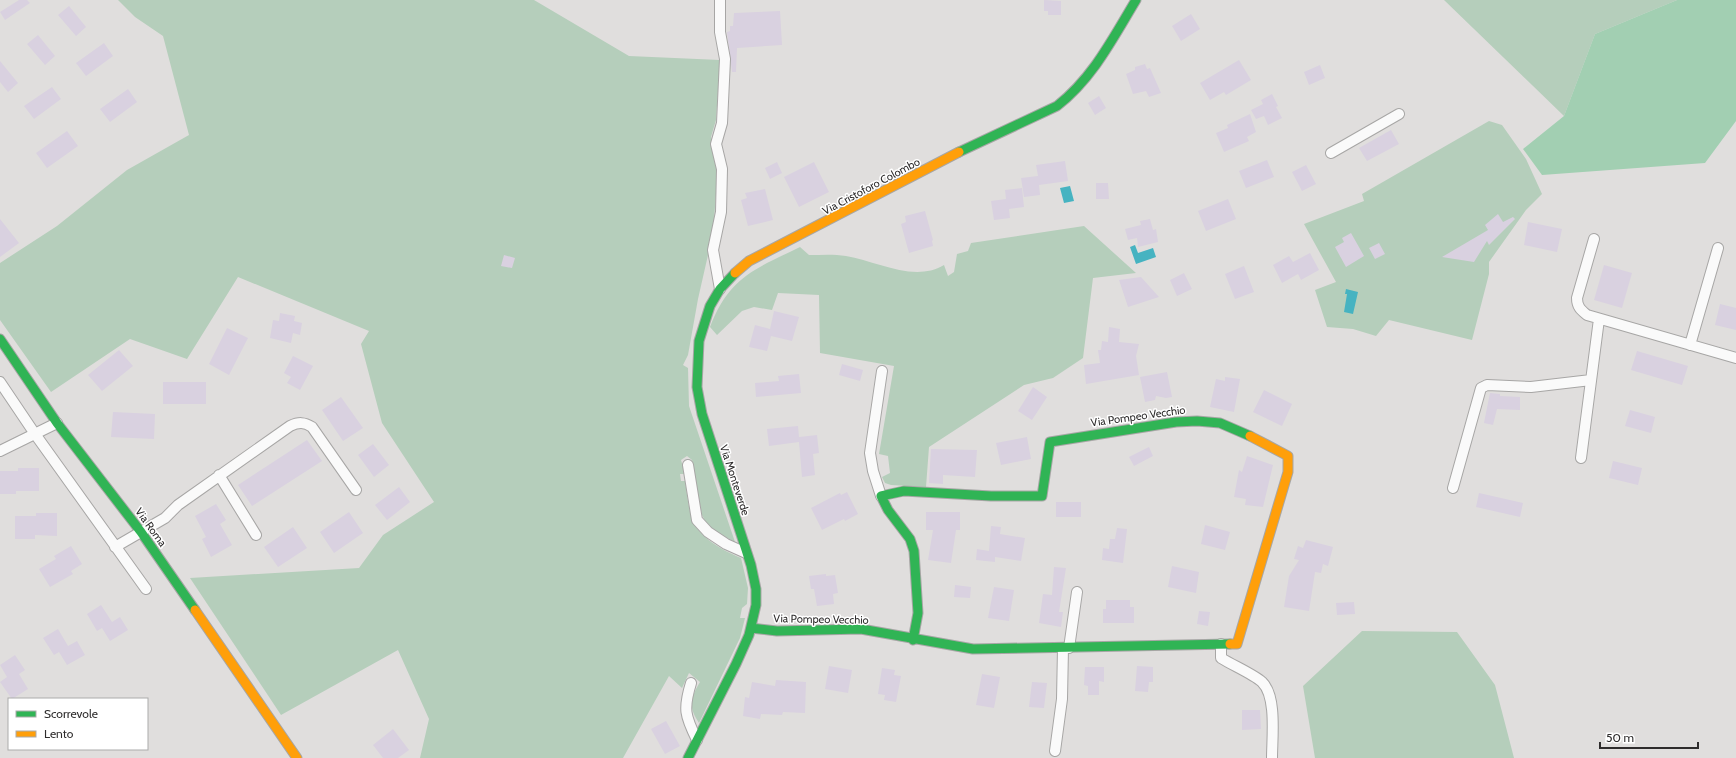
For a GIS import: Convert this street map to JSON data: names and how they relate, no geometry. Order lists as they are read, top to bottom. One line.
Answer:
{"streets":{"street":["Via Cristoforo Colombo","Via Pompeo Vecchio","Via Monteverde","Via Roma"]},"crossings":[["Via Cristoforo Colombo","Via Monteverde"],["Via Pompeo Vecchio","Via Monteverde"]],"legend":["Scorrevole","Lento"],"scale_bar":"50 m"}
